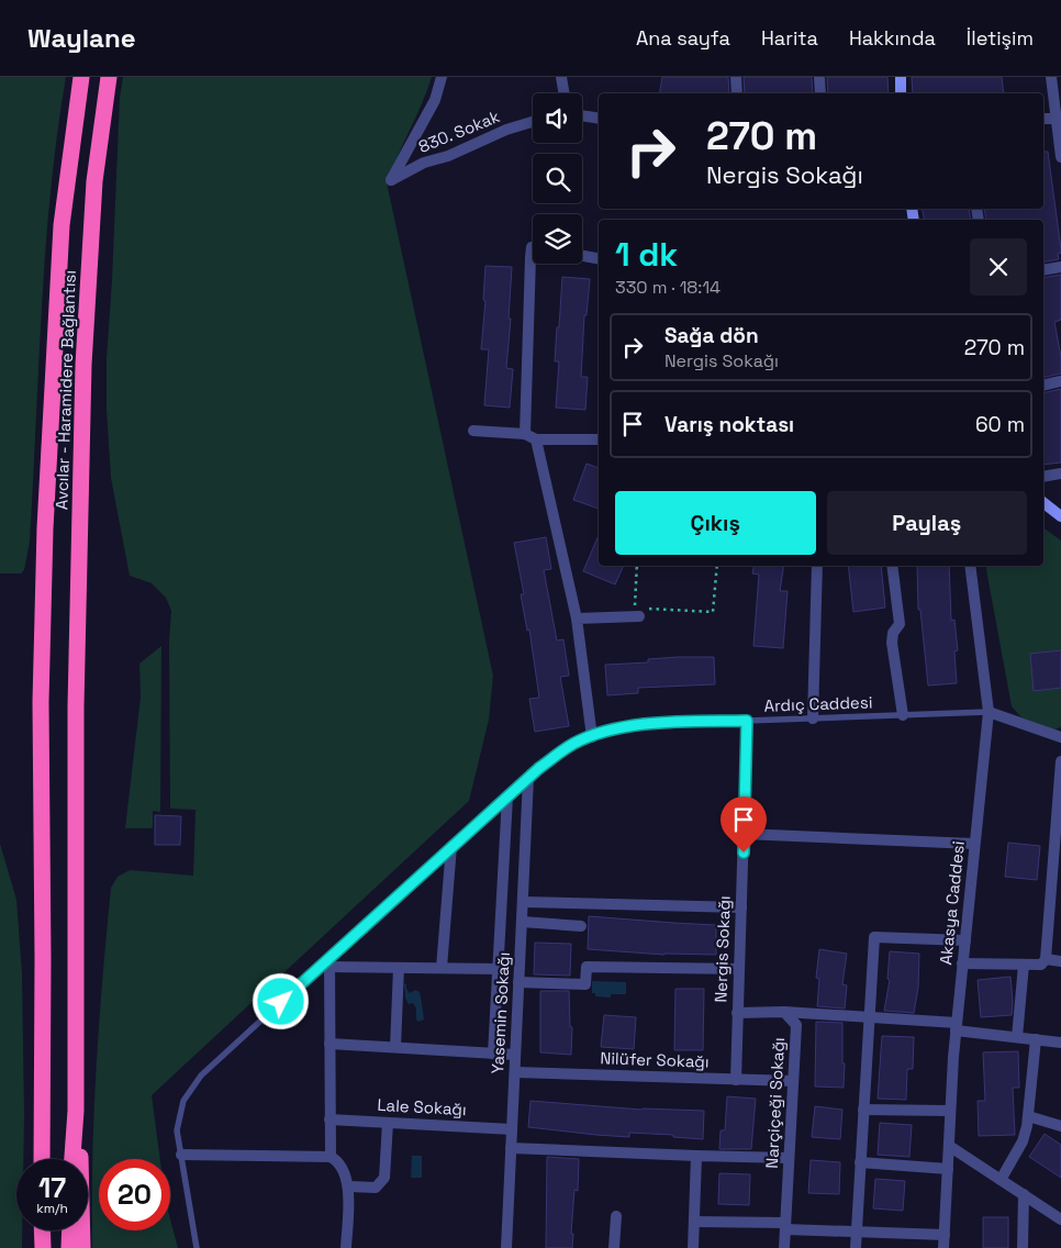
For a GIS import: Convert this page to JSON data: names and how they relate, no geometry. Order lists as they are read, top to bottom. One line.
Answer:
{"streets":{"highway":["Avcılar - Haramidere Bağlantısı"],"street":["830. Sokak","Akasya Caddesi","Nergis Sokağı","Yasemin Sokağı","Nilüfer Sokağı","Narçiçeği Sokağı","Lale Sokağı"],"lane":["Ardıç Caddesi"]},"crossings":[["Ardıç Caddesi","Akasya Caddesi"],["Ardıç Caddesi","Nergis Sokağı"],["Ardıç Caddesi","Yasemin Sokağı"],["Nergis Sokağı","Nilüfer Sokağı"],["Yasemin Sokağı","Nilüfer Sokağı"],["Yasemin Sokağı","Lale Sokağı"],["Nilüfer Sokağı","Narçiçeği Sokağı"]],"page":{"header":"Waylane","nav":["Ana sayfa","Harita","Hakkında","İletişim"],"turn":["270 m","Nergis Sokağı"],"heading":["1 dk","330 m · 18:14"],"list":[{"name":"Sağa dön","note":"Nergis Sokağı","value":"270 m"},{"name":"Varış noktası","value":"60 m"}],"buttons":["Çıkış","Paylaş"],"speed":"17 km/h","limit":"20"}}
